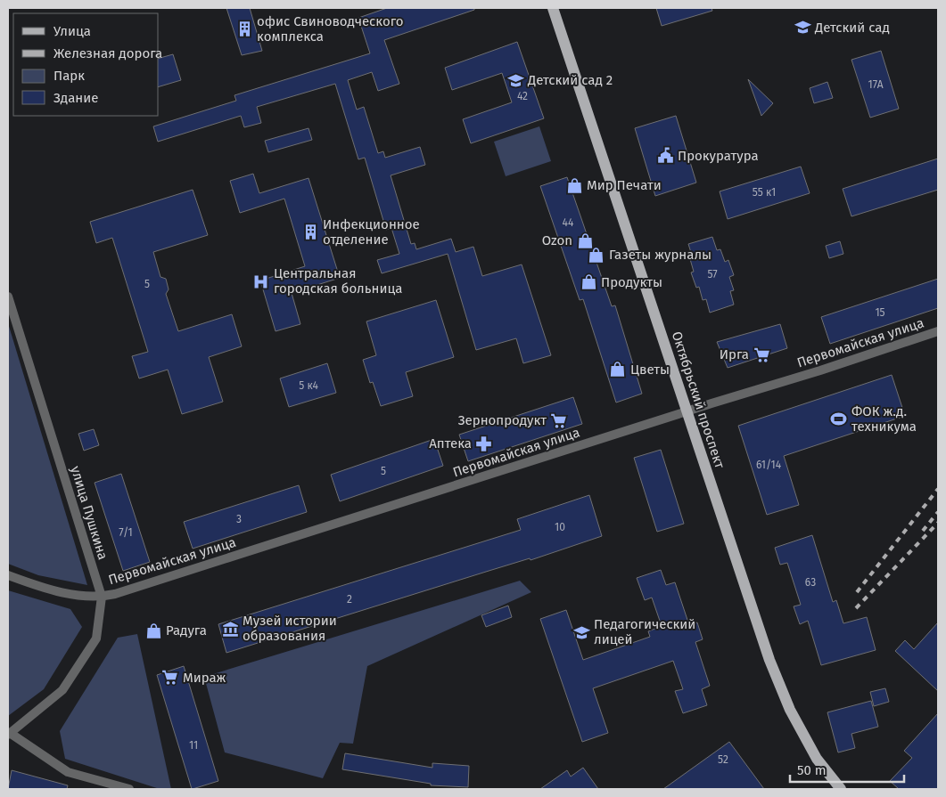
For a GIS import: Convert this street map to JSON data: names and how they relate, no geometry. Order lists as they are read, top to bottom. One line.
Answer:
{"streets":{"main road":["Октябрьский проспект"],"street":["Первомайская улица","улица Пушкина"]},"crossings":[["Первомайская улица","Октябрьский проспект"],["Первомайская улица","улица Пушкина"]],"places":{"school or university":["Детский сад","Детский сад 2","Педагогический лицей"],"building":["офис Свиноводческого комплекса","Инфекционное отделение"],"public building":["Прокуратура"],"shop":["Мир Печати","Ozon","Газеты журналы","Продукты","Цветы","Радуга"],"hospital":["Центральная городская больница"],"supermarket":["Ирга","Зернопродукт","Мираж"],"sports":["ФОК ж.д. техникума"],"pharmacy":["Аптека"],"museum":["Музей истории образования"]},"house_numbers":["17А","42","55 к1","44","57","5","15","5 к4","61/14","5","3","10","7/1","63","2","11","52"],"legend":["Улица","Железная дорога","Парк","Здание"],"scale_bar":"50 m"}
